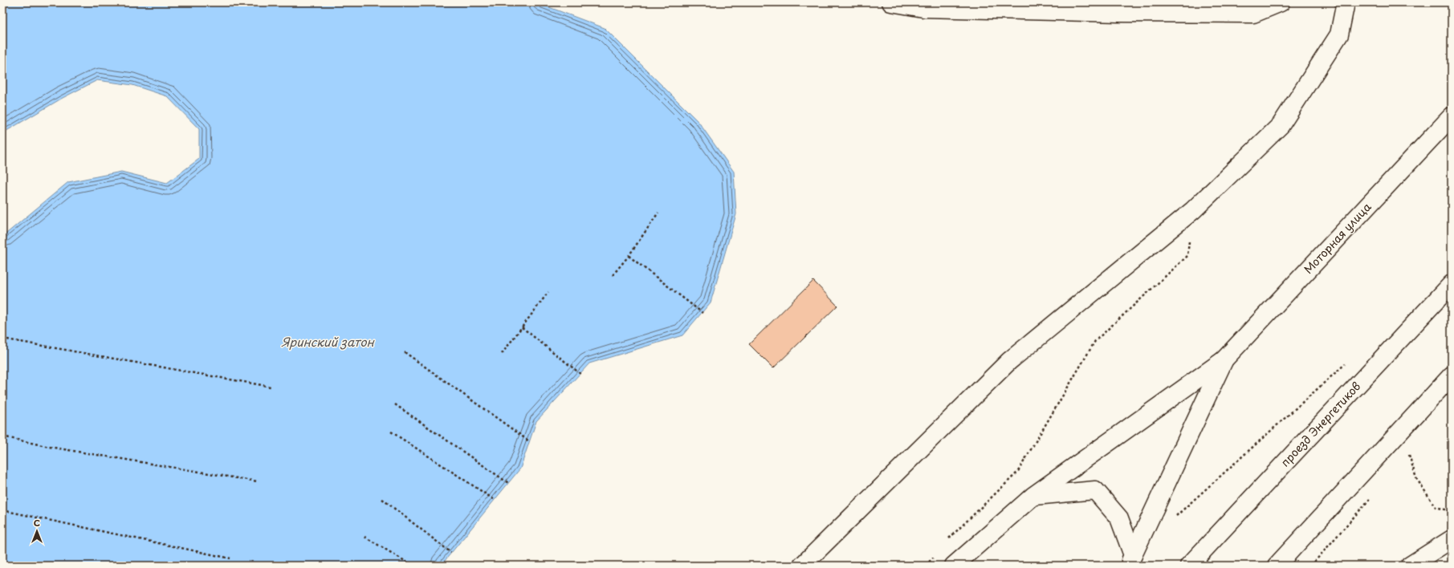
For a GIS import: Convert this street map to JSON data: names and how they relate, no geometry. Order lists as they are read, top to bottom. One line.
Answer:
{"streets":{"main road":["Моторная улица","проезд Энергетиков"]},"water":["Яринский затон"],"north":"top"}
